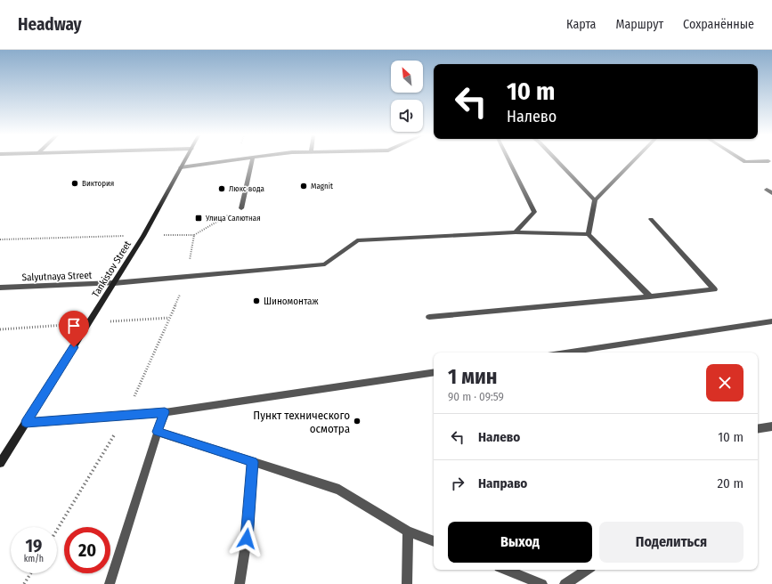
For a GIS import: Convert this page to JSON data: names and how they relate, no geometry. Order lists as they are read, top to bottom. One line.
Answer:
{"streets":{"main road":["Tankistov Street"],"street":["Salyutnaya Street"]},"crossings":[["Tankistov Street","Salyutnaya Street"]],"places":{"other":["Виктория","Magnit","Люкс вода","Шиномонтаж","Пункт технического осмотра"],"transit":["Улица Салютная"]},"north":"top left","page":{"header":"Headway","nav":["Карта","Маршрут","Сохранённые"],"turn":["10 m","Налево"],"heading":["1 мин","90 m · 09:59"],"list":[{"name":"Налево","value":"10 m"},{"name":"Направо","value":"20 m"}],"buttons":["Выход","Поделиться"],"speed":"19 km/h","limit":"20"}}
